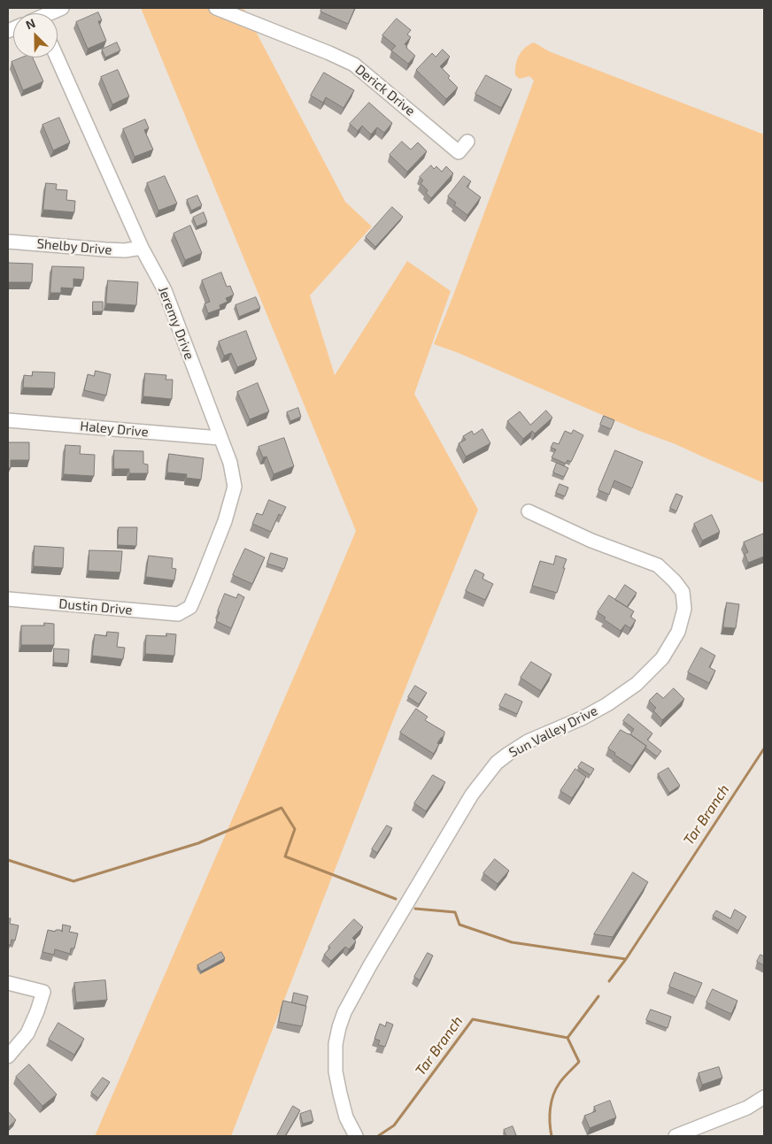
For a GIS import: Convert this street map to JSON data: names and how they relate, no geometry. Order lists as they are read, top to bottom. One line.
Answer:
{"streets":{"street":["Derick Drive","Shelby Drive","Jeremy Drive","Haley Drive","Dustin Drive","Sun Valley Drive"]},"crossings":[["Shelby Drive","Jeremy Drive"],["Jeremy Drive","Haley Drive"],["Jeremy Drive","Dustin Drive"]],"water":["Tar Branch"],"north":"top left"}
